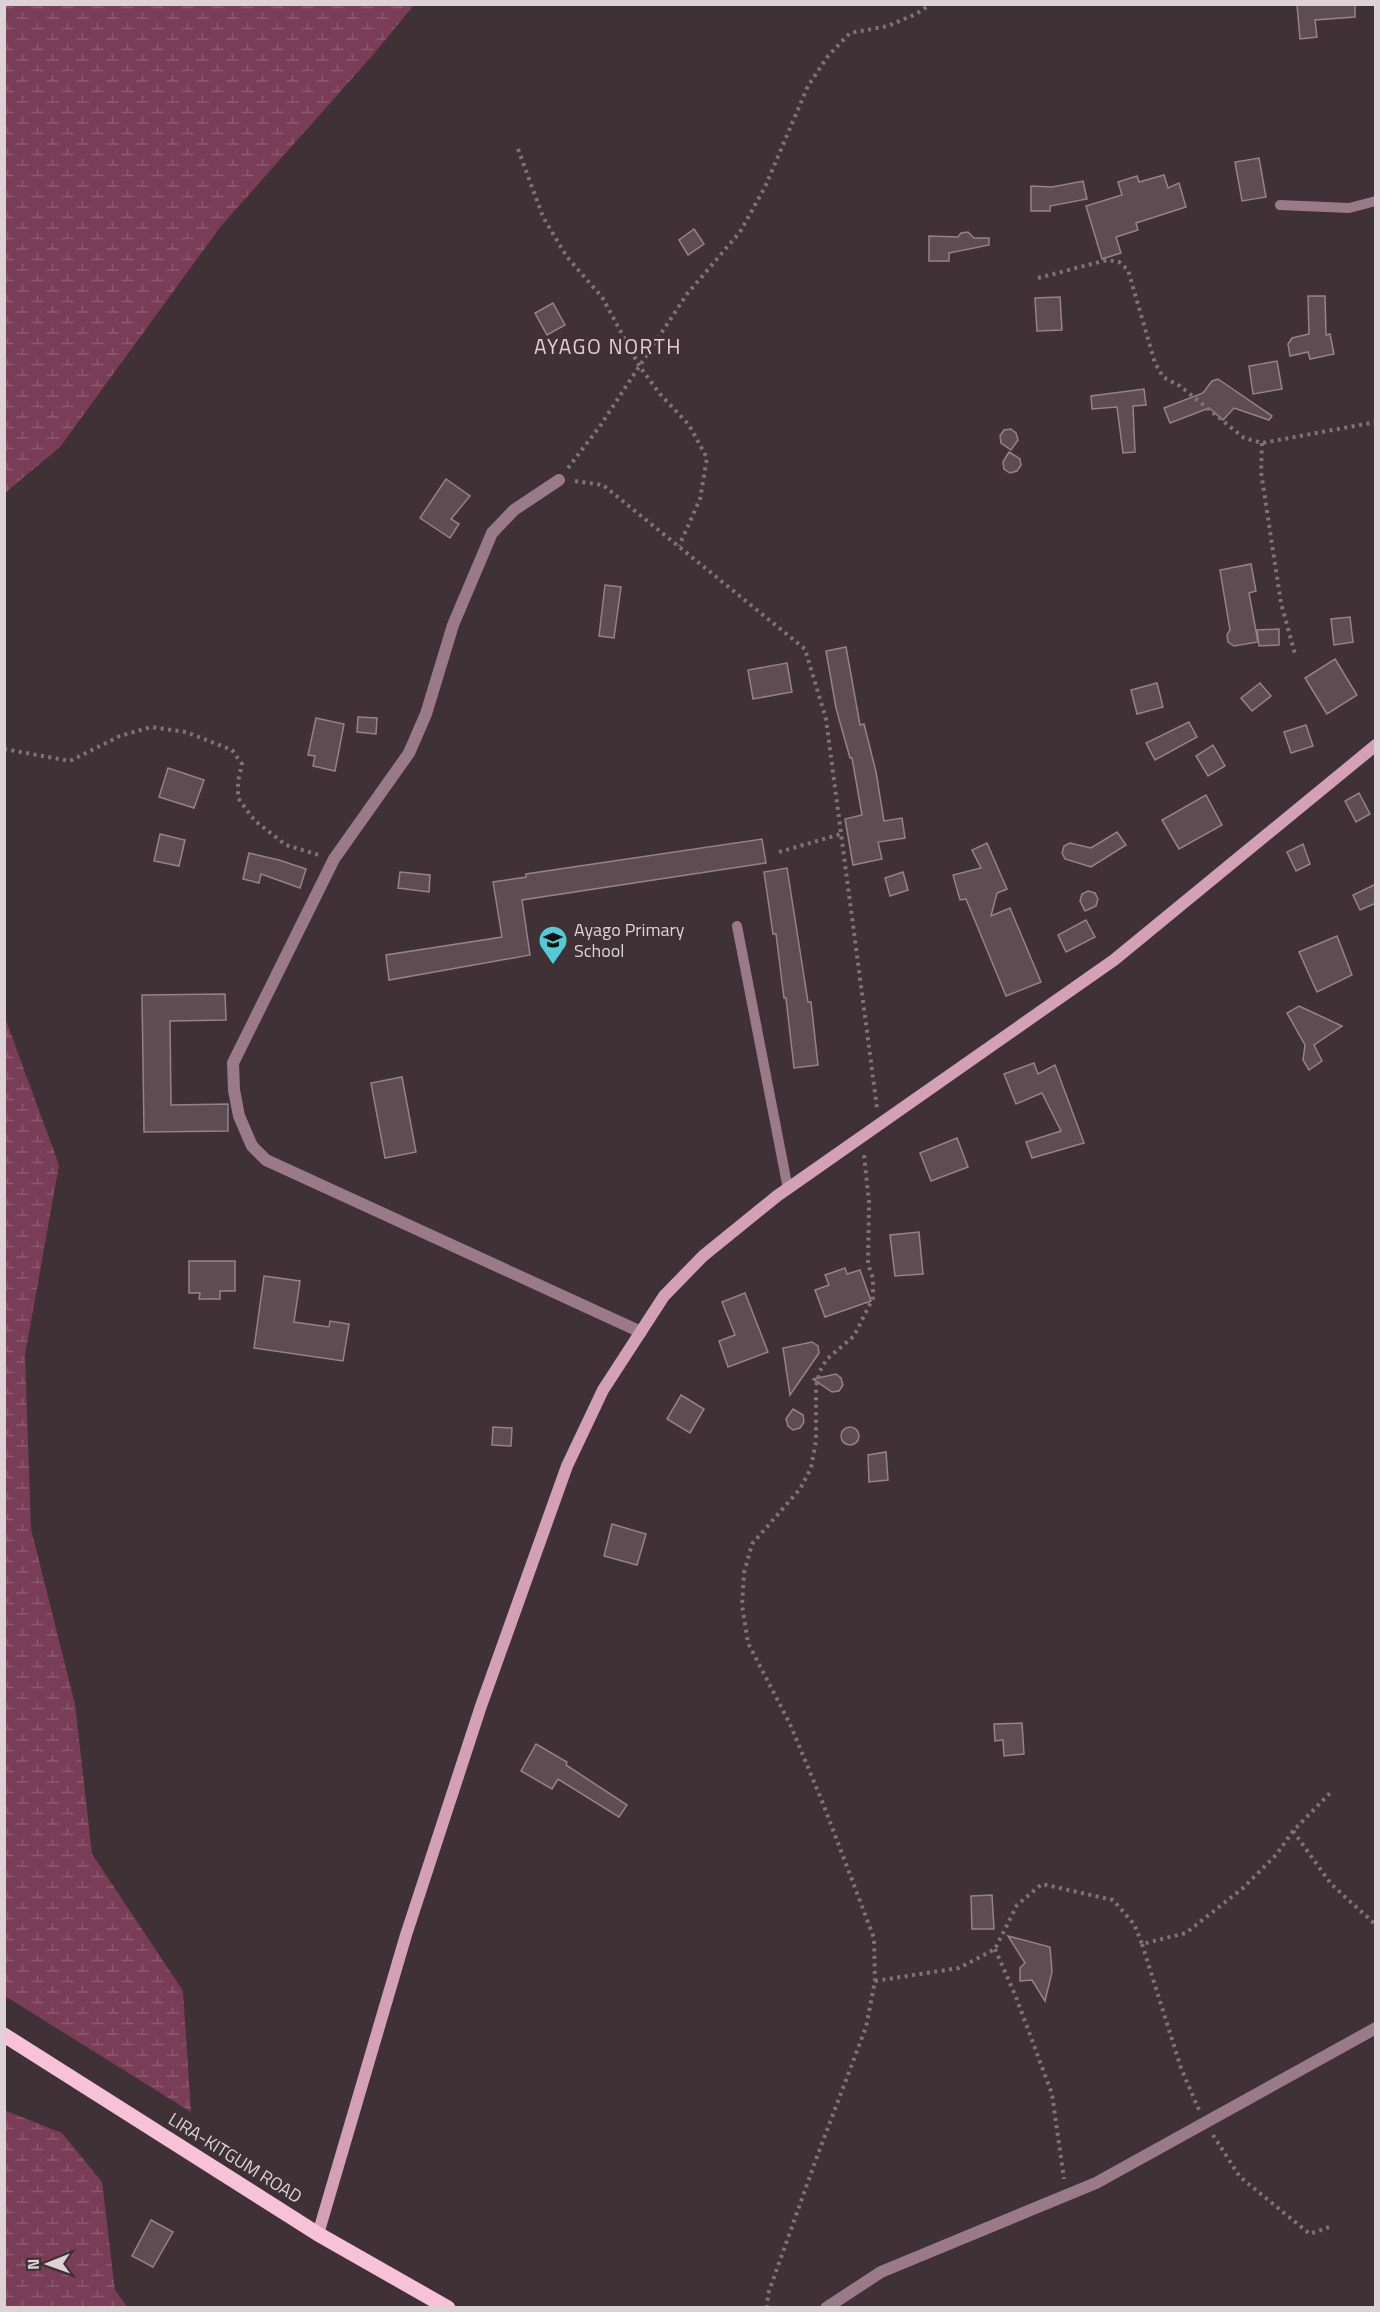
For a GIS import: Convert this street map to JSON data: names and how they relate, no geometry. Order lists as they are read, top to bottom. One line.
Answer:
{"streets":{"main road":["LIRA-KITGUM ROAD"]},"districts":["AYAGO NORTH"],"places":{"school or university":["Ayago Primary School"]},"north":"left"}
